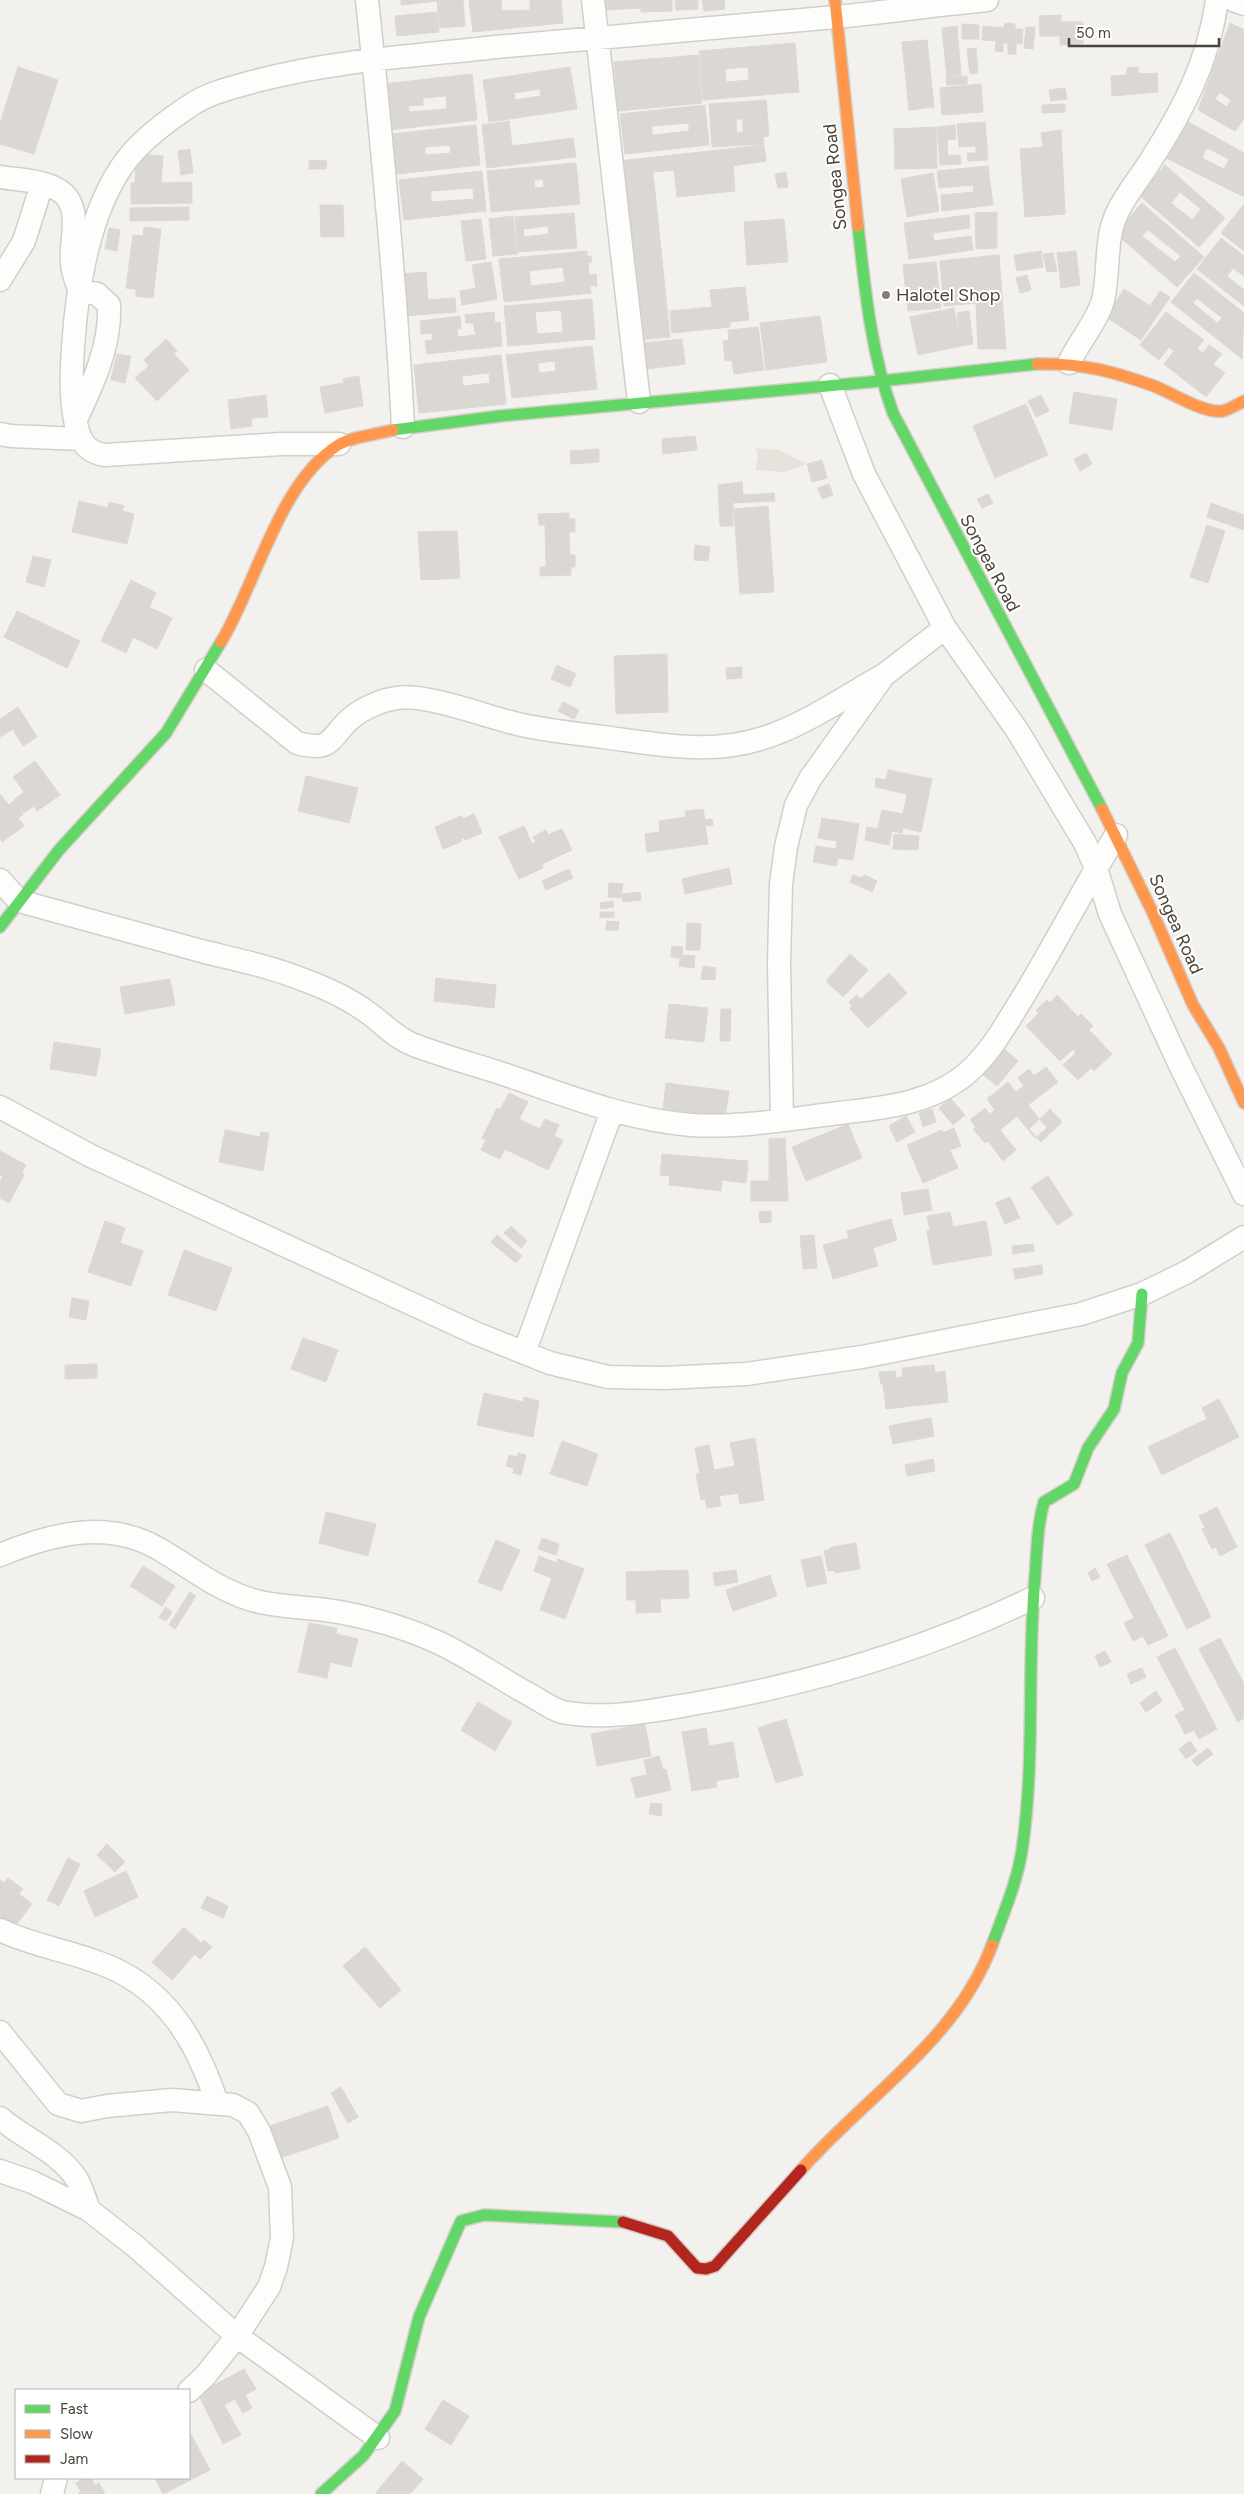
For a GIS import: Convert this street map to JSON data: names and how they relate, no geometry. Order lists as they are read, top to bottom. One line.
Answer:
{"streets":{"main road":["Songea Road"]},"places":["Halotel Shop"],"legend":["Fast","Slow","Jam"],"scale_bar":"50 m"}
